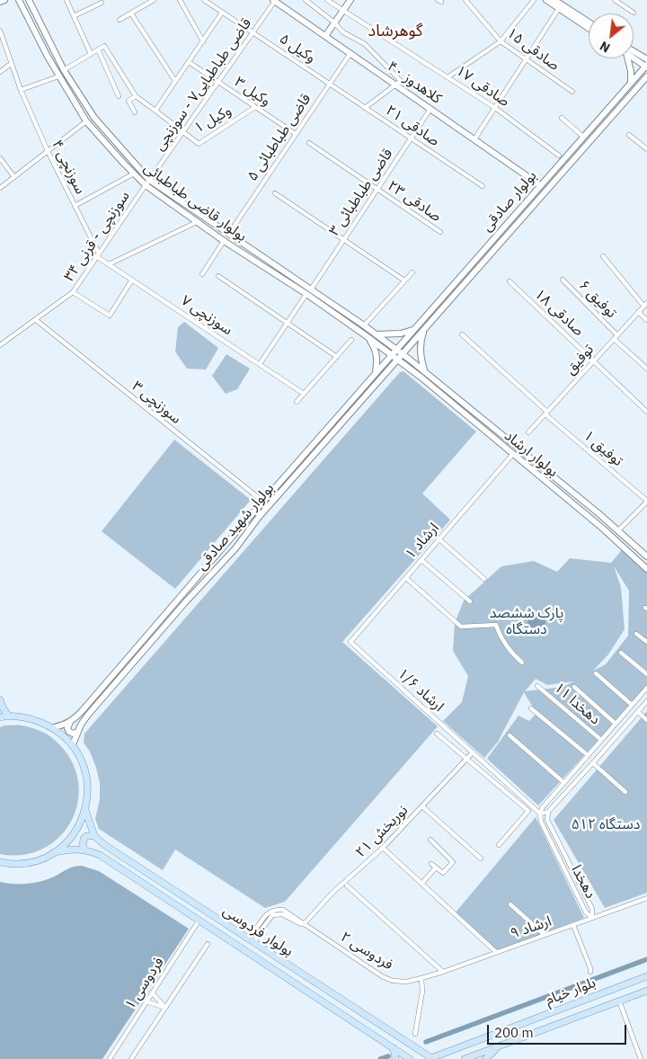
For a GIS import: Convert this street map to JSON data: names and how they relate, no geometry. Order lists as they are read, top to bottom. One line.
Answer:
{"streets":{"main road":["کلاهدوز ۴۰","بولوار صادقی","بولوار قاضی طباطبائی","بولوار ارشاد","بولوار شهید صادقی","بولوار فردوسی","بلوار خیام"],"street":["وکيل ۵","صادقی ۱۵","قاضی طباطبایی۷ - سوزنچی","صادقی ۱۷","وکيل ۳","وکيل ۱","صادقی ۲۱","قاضی طباطبائی ۵","سوزنچی ۴","قاضی طباطبائی ۳","صادقی ۲۳","سوزنچی - قرنی ۳۴","توفیق ۶","صادقی ۱۸","سوزنچی ۷","توفیق","سوزنچی ۳","توفیق ۱","ارشاد ۱","ارشاد ۱/۶","دهخدا ۱۱","نوربخش ۲۱","دهخدا","ارشاد ۹","فردوسی ۲","فردوسی ۱"]},"crossings":[["وکيل ۵","قاضی طباطبایی۷ - سوزنچی"],["وکيل ۵","صادقی ۲۱"],["وکيل ۵","قاضی طباطبائی ۵"],["کلاهدوز ۴۰","قاضی طباطبایی۷ - سوزنچی"],["کلاهدوز ۴۰","قاضی طباطبائی ۵"],["کلاهدوز ۴۰","قاضی طباطبائی ۳"],["کلاهدوز ۴۰","بولوار صادقی"],["قاضی طباطبایی۷ - سوزنچی","وکيل ۳"],["قاضی طباطبایی۷ - سوزنچی","وکيل ۱"],["قاضی طباطبایی۷ - سوزنچی","بولوار قاضی طباطبائی"],["قاضی طباطبایی۷ - سوزنچی","سوزنچی - قرنی ۳۴"],["وکيل ۳","وکيل ۱"],["وکيل ۳","قاضی طباطبائی ۵"],["صادقی ۲۱","قاضی طباطبائی ۵"],["صادقی ۲۱","قاضی طباطبائی ۳"],["قاضی طباطبائی ۵","بولوار قاضی طباطبائی"],["سوزنچی ۴","سوزنچی - قرنی ۳۴"],["سوزنچی ۴","سوزنچی ۷"],["قاضی طباطبائی ۳","صادقی ۲۳"],["قاضی طباطبائی ۳","بولوار قاضی طباطبائی"],["قاضی طباطبائی ۳","سوزنچی ۷"],["بولوار صادقی","بولوار قاضی طباطبائی"],["بولوار صادقی","بولوار ارشاد"],["بولوار صادقی","بولوار شهید صادقی"],["بولوار قاضی طباطبائی","سوزنچی - قرنی ۳۴"],["بولوار قاضی طباطبائی","بولوار ارشاد"],["بولوار قاضی طباطبائی","بولوار شهید صادقی"],["سوزنچی - قرنی ۳۴","سوزنچی ۷"],["سوزنچی - قرنی ۳۴","سوزنچی ۳"],["توفیق ۶","توفیق"],["صادقی ۱۸","توفیق"],["توفیق","توفیق ۱"],["سوزنچی ۳","بولوار شهید صادقی"],["بولوار ارشاد","بولوار شهید صادقی"],["بولوار ارشاد","ارشاد ۱"],["ارشاد ۱","ارشاد ۱/۶"],["ارشاد ۱/۶","نوربخش ۲۱"],["ارشاد ۱/۶","دهخدا"],["نوربخش ۲۱","فردوسی ۲"],["دهخدا","ارشاد ۹"],["ارشاد ۹","فردوسی ۲"],["بولوار فردوسی","فردوسی ۲"],["بولوار فردوسی","فردوسی ۱"],["بولوار فردوسی","بلوار خیام"]],"districts":["گوهرشاد"],"parks":["پارک‌ ششصد دستگاه","۵۱۲ دستگاه"],"scale_bar":"200 m","north":"bottom left"}
